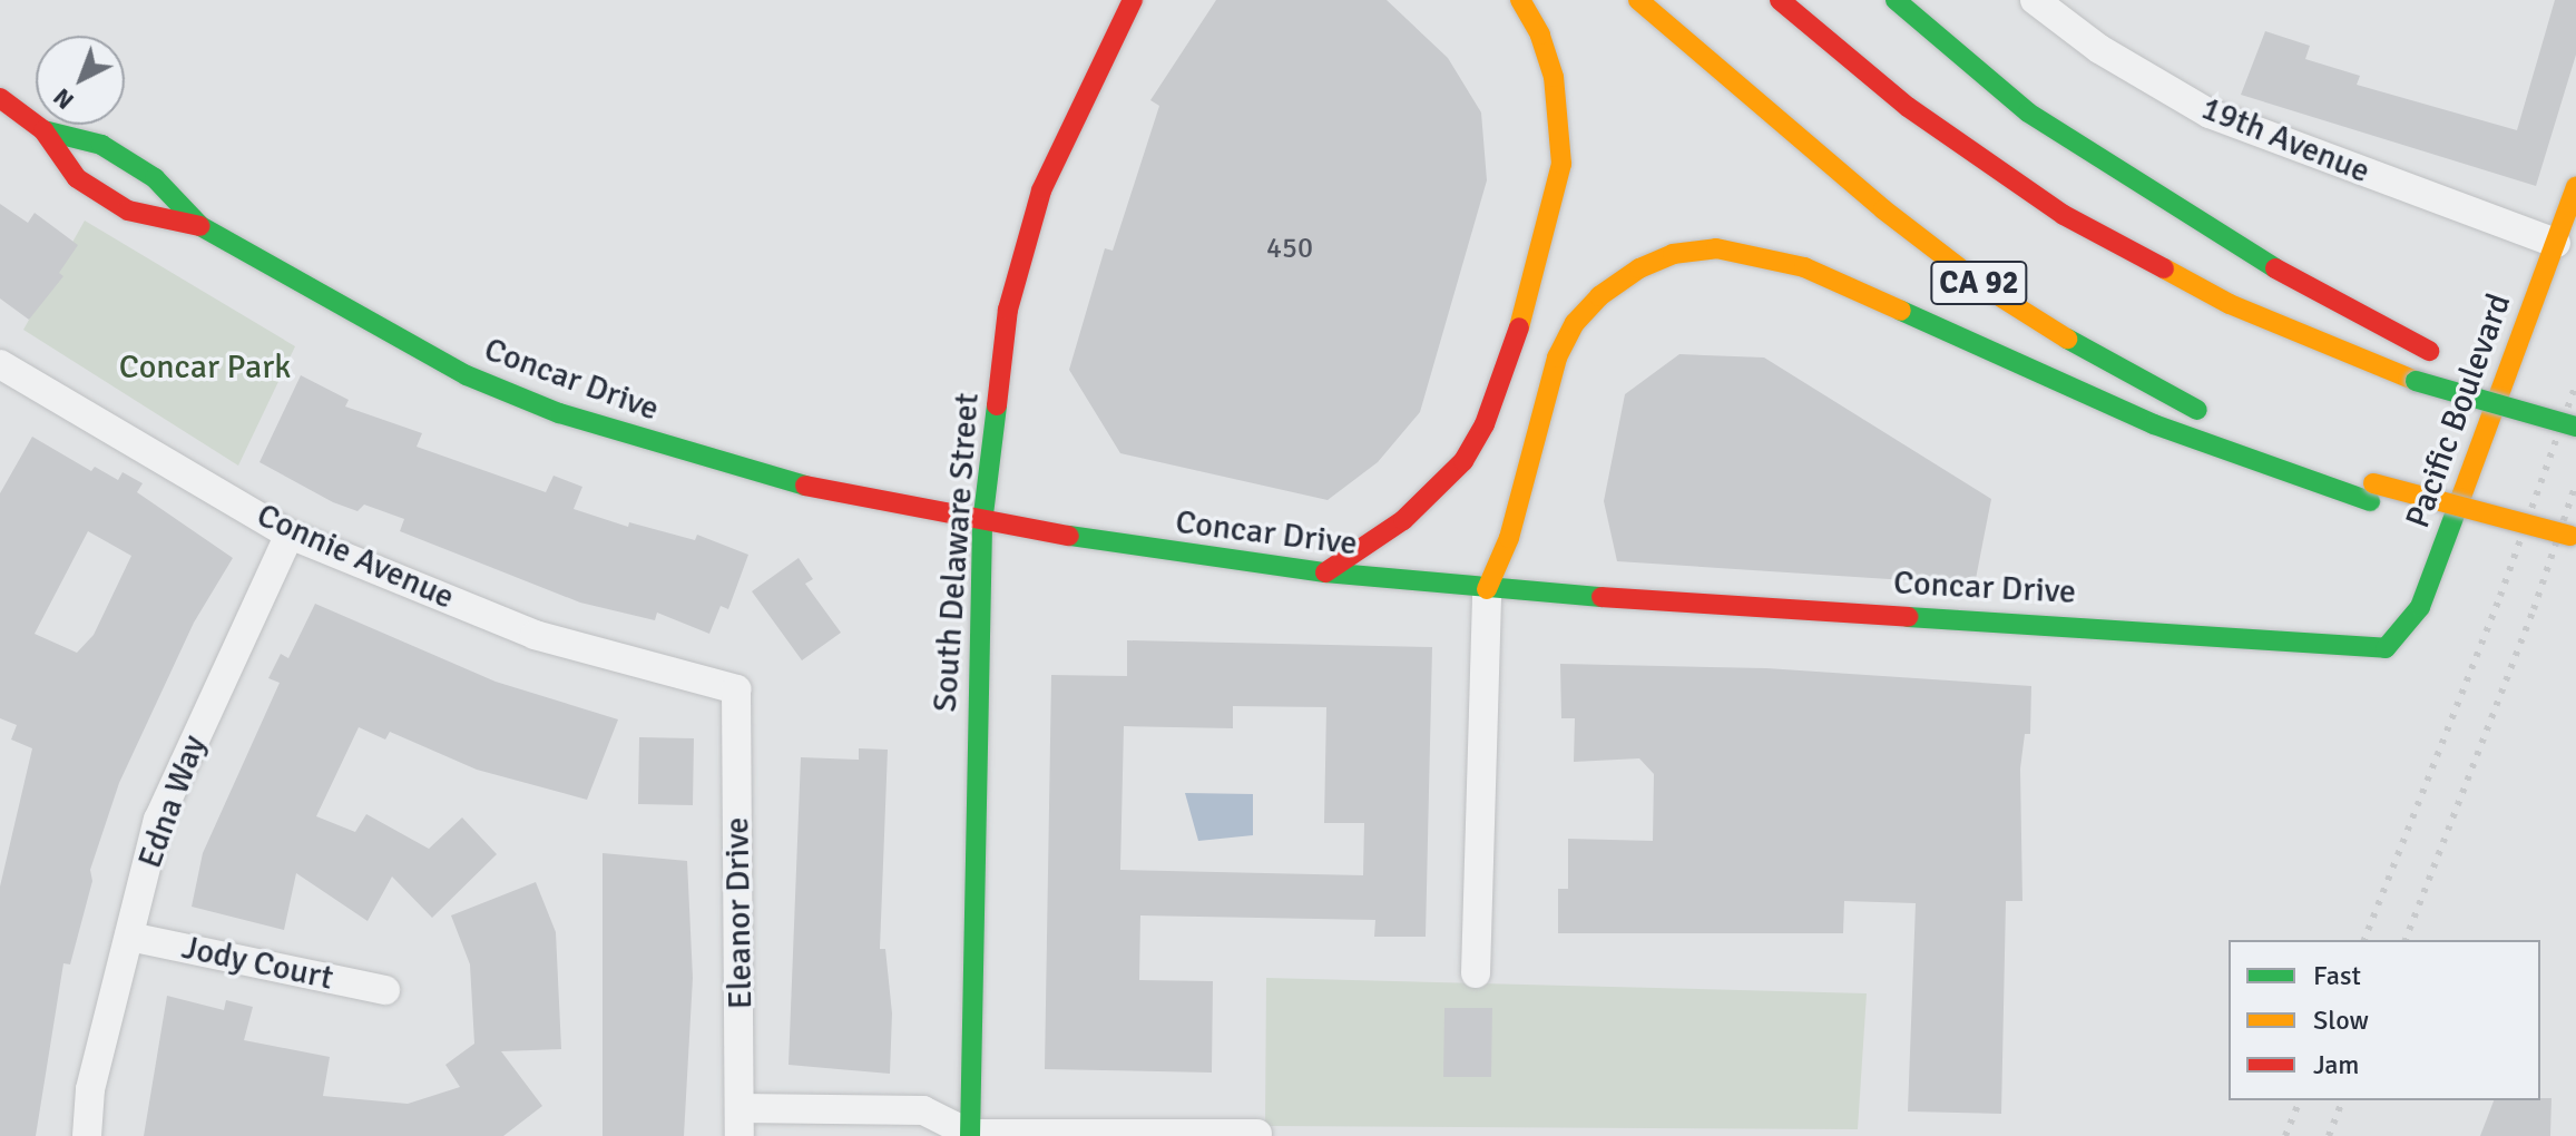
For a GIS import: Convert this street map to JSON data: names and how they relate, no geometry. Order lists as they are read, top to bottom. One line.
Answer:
{"streets":{"main road":["CA 92","Concar Drive","Pacific Boulevard","South Delaware Street"],"street":["19th Avenue","Connie Avenue","Edna Way","Eleanor Drive","Jody Court"]},"crossings":[["19th Avenue","Pacific Boulevard"],["Concar Drive","Pacific Boulevard"],["Concar Drive","South Delaware Street"],["Connie Avenue","Edna Way"],["Connie Avenue","Eleanor Drive"],["Edna Way","Jody Court"]],"parks":["Concar Park"],"house_numbers":["450"],"legend":["Fast","Slow","Jam"],"north":"bottom left"}
